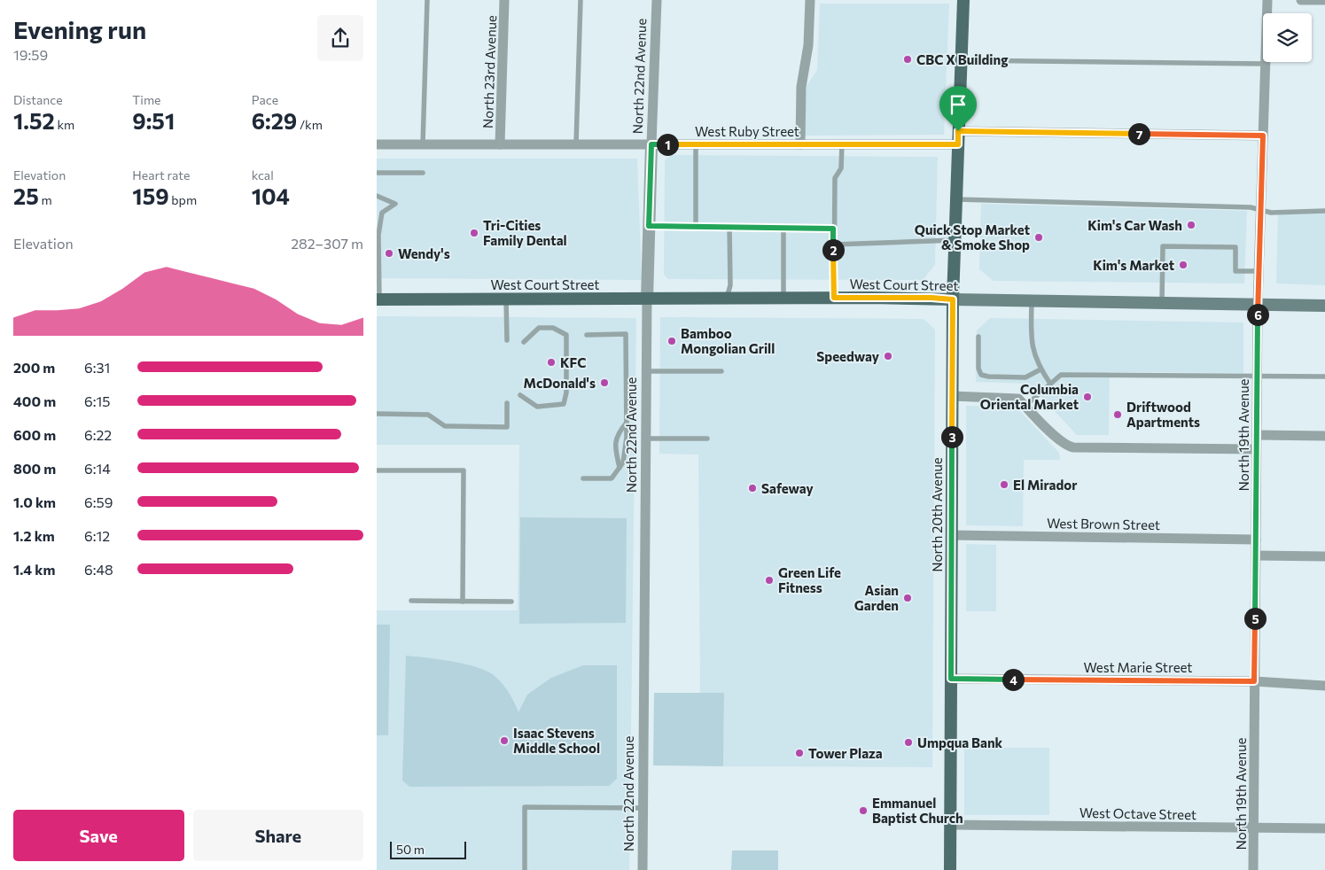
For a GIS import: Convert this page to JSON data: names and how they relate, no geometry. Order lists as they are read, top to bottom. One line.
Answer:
{"streets":{"main road":["West Court Street","North 20th Avenue"],"street":["North 23rd Avenue","North 22nd Avenue","West Ruby Street","North 19th Avenue","West Brown Street","West Marie Street","West Octave Street"]},"crossings":[["North 23rd Avenue","West Ruby Street"],["North 22nd Avenue","West Ruby Street"],["North 22nd Avenue","West Court Street"],["West Ruby Street","North 20th Avenue"],["West Court Street","North 19th Avenue"],["West Court Street","North 20th Avenue"],["North 19th Avenue","West Brown Street"],["North 19th Avenue","West Marie Street"],["North 19th Avenue","West Octave Street"],["North 20th Avenue","West Brown Street"],["North 20th Avenue","West Marie Street"],["North 20th Avenue","West Octave Street"]],"places":["CBC X Building","Kim's Car Wash","Tri-Cities Family Dental","Quick Stop Market & Smoke Shop","Wendy's","Kim's Market","Bamboo Mongolian Grill","Speedway","KFC","McDonald's","Columbia Oriental Market","Driftwood Apartments","El Mirador","Safeway","Green Life Fitness","Asian Garden","Isaac Stevens Middle School","Umpqua Bank","Tower Plaza","Emmanuel Baptist Church"],"scale_bar":"50 m","page":{"heading":["Evening run","19:59"],"stats":[["Distance","1.52 km"],["Time","9:51"],["Pace","6:29 /km"],["Elevation","25 m"],["Heart rate","159 bpm"],["kcal","104"]],"pins":["7","1","2","6","3","5","4"],"chart":["Elevation","282–307 m"],"list":[{"name":"200 m","note":"6:31"},{"name":"400 m","note":"6:15"},{"name":"600 m","note":"6:22"},{"name":"800 m","note":"6:14"},{"name":"1.0 km","note":"6:59"},{"name":"1.2 km","note":"6:12"},{"name":"1.4 km","note":"6:48"}],"buttons":["Save","Share"],"scale":"50 m"}}
